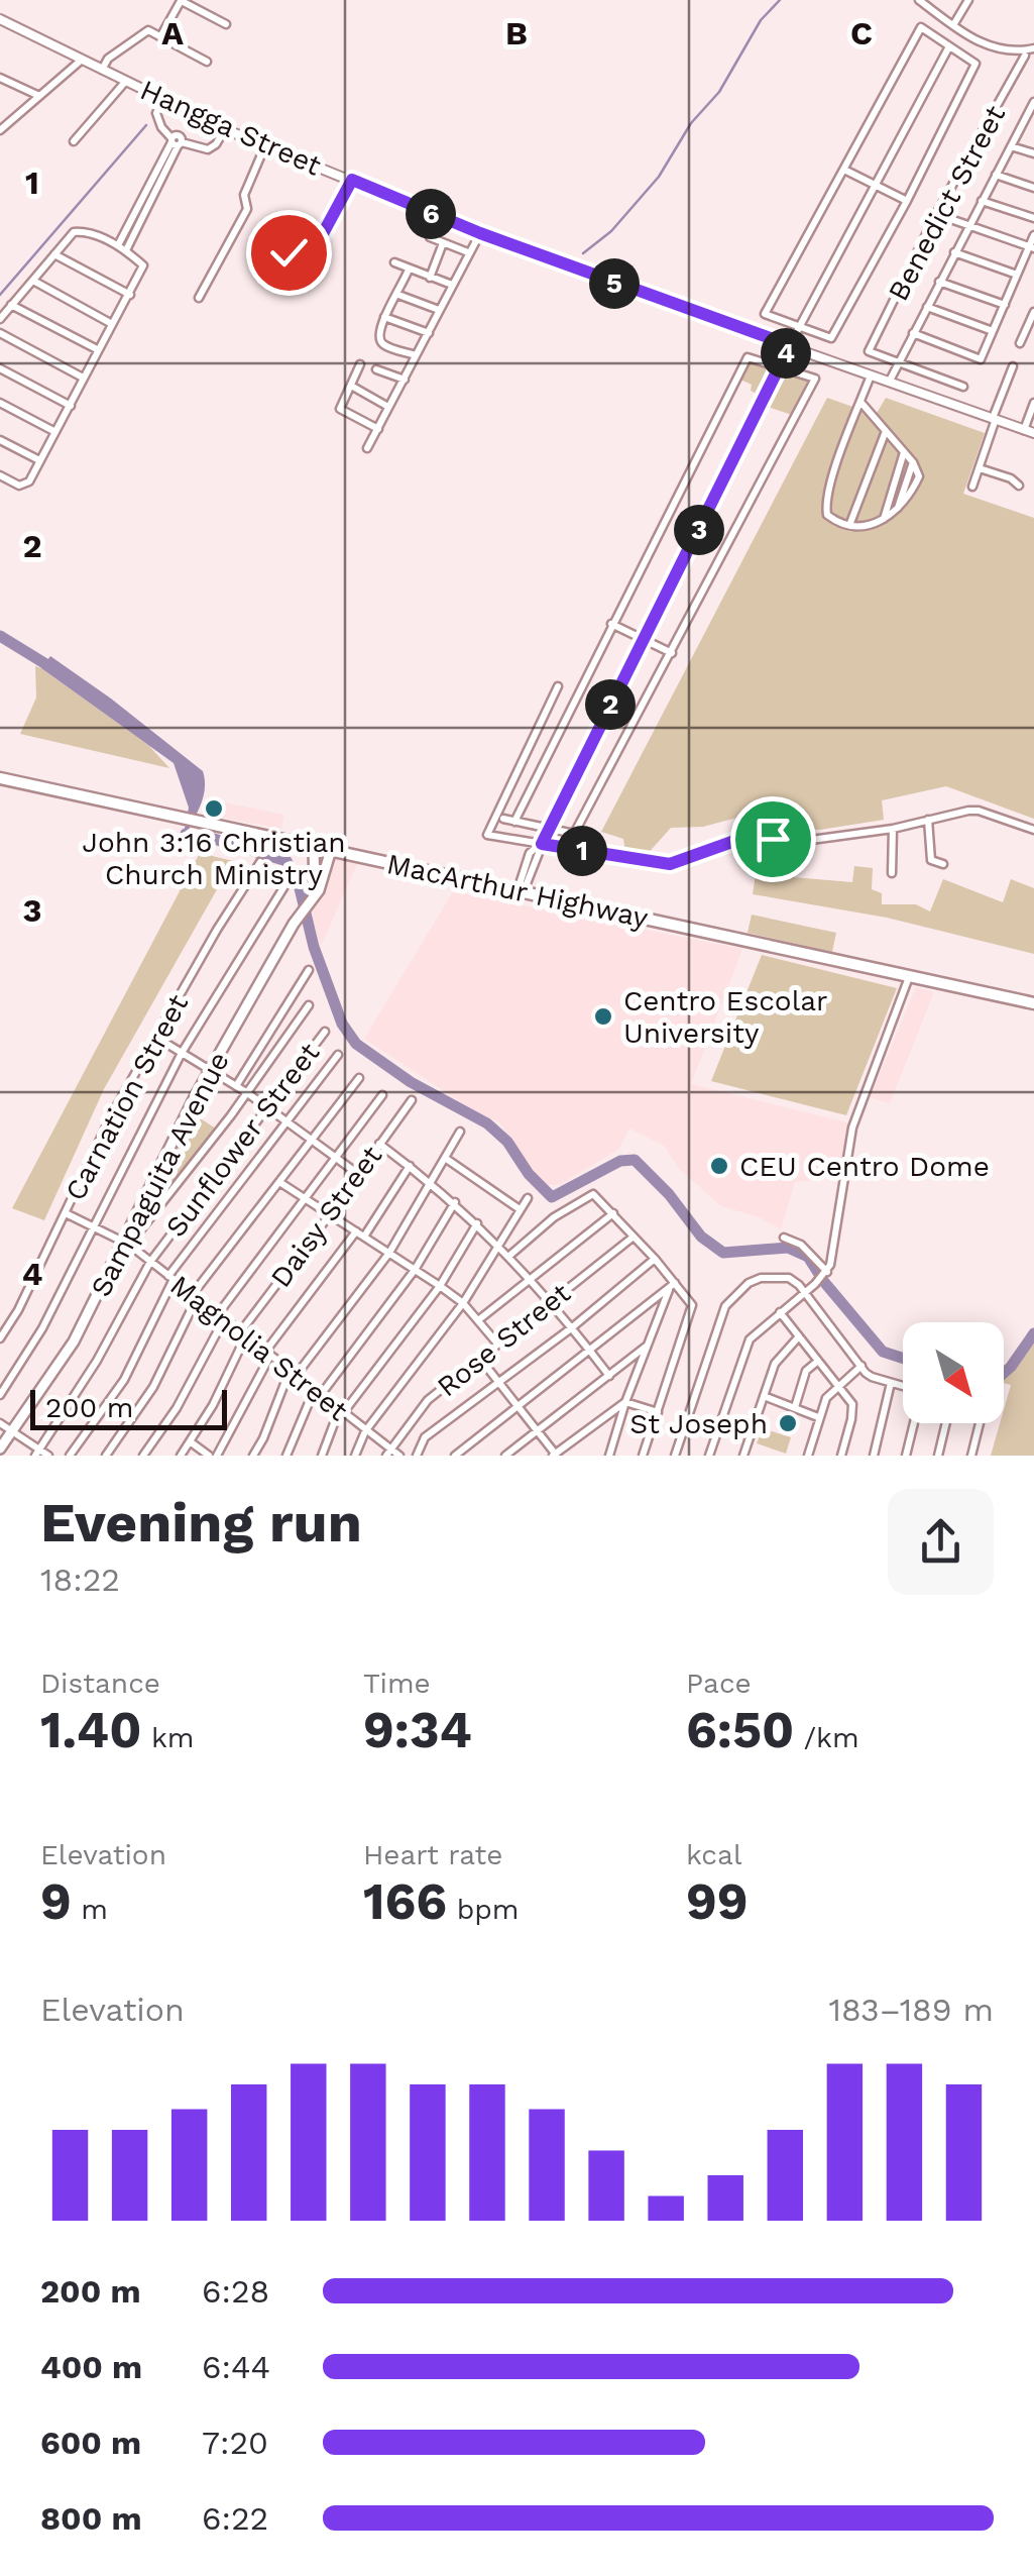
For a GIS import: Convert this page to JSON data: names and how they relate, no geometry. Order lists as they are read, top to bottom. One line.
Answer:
{"streets":{"highway":["MacArthur Highway"],"main road":["Sampaguita Avenue"],"street":["Hangga Street","Benedict Street","Carnation Street","Sunflower Street","Daisy Street","Rose Street","Magnolia Street"]},"crossings":[["MacArthur Highway","Sampaguita Avenue"],["Carnation Street","Magnolia Street"],["Sunflower Street","Magnolia Street"],["Sampaguita Avenue","Magnolia Street"],["Daisy Street","Magnolia Street"],["Rose Street","Magnolia Street"]],"places":["John 3:16 Christian Church Ministry","Centro Escolar University","CEU Centro Dome","St Joseph"],"scale_bar":"200 m","north":"bottom right","page":{"pins":["6","5","4","3","2","1"],"scale":"200 m","heading":["Evening run","18:22"],"stats":[["Distance","1.40 km"],["Time","9:34"],["Pace","6:50 /km"],["Elevation","9 m"],["Heart rate","166 bpm"],["kcal","99"]],"chart":["Elevation","183–189 m"],"list":[{"name":"200 m","note":"6:28"},{"name":"400 m","note":"6:44"},{"name":"600 m","note":"7:20"},{"name":"800 m","note":"6:22"}]},"grid":{"columns":["A","B","C"],"rows":["1","2","3","4"]}}
